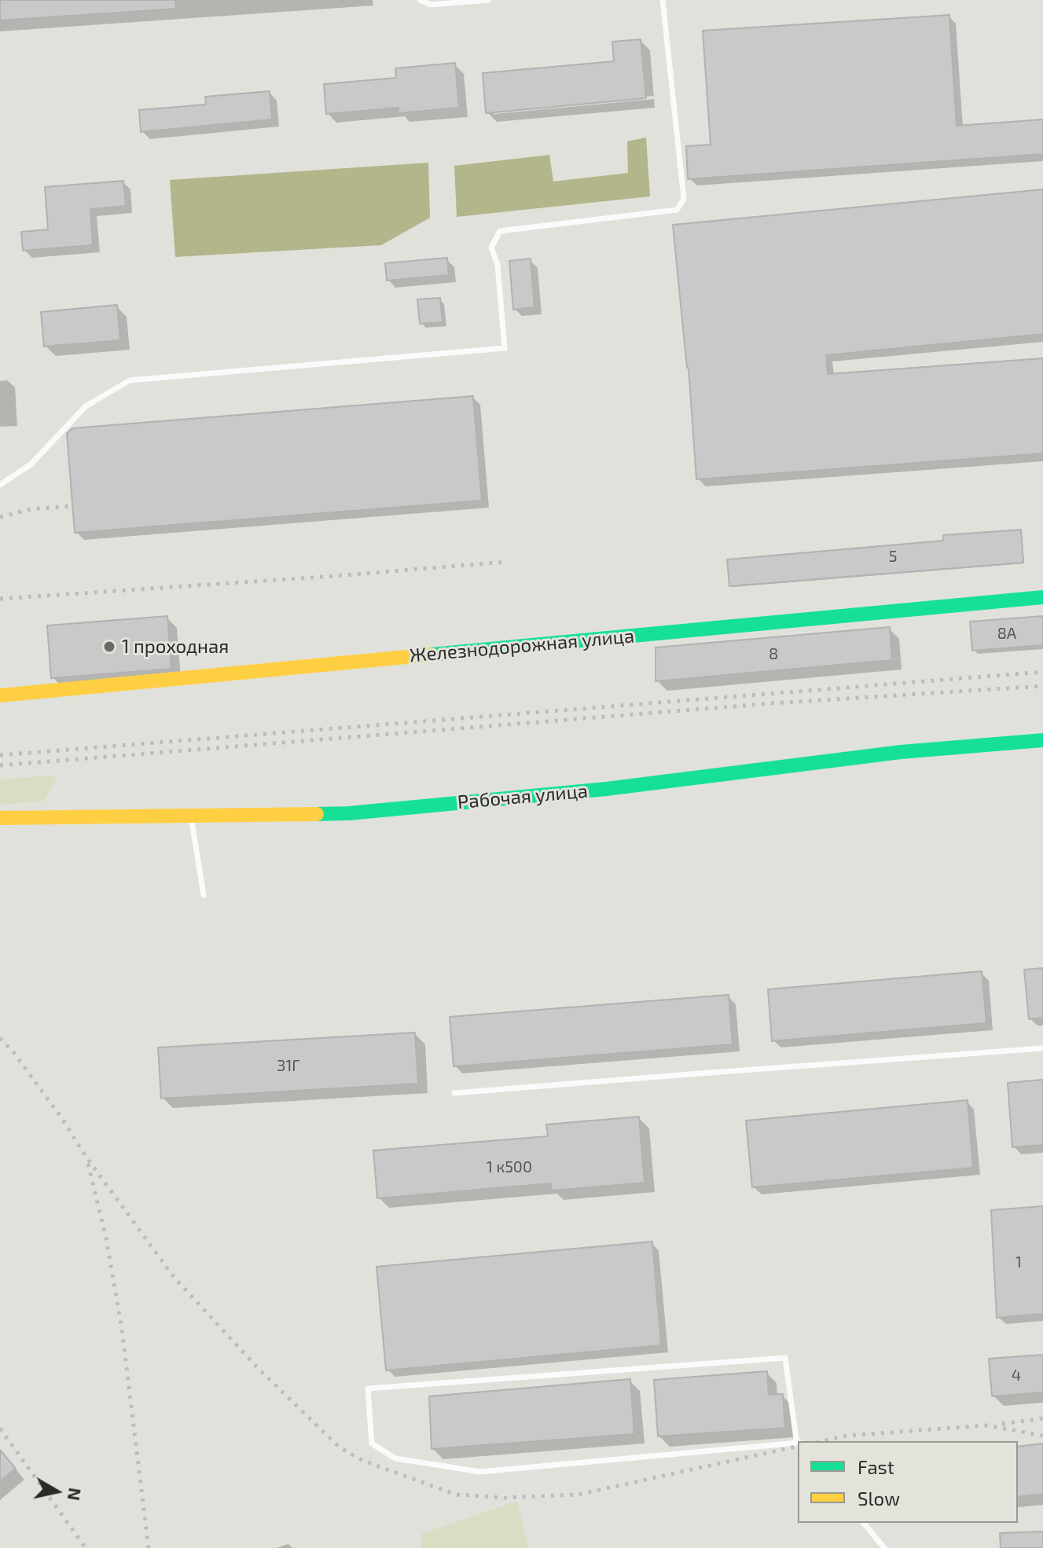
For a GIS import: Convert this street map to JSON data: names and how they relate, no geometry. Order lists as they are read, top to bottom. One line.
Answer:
{"streets":{"street":["Железнодорожная улица","Рабочая улица"]},"places":["1 проходная"],"house_numbers":["5","8А","8","31Г","1 к500","1","4"],"legend":["Fast","Slow"],"north":"right"}
